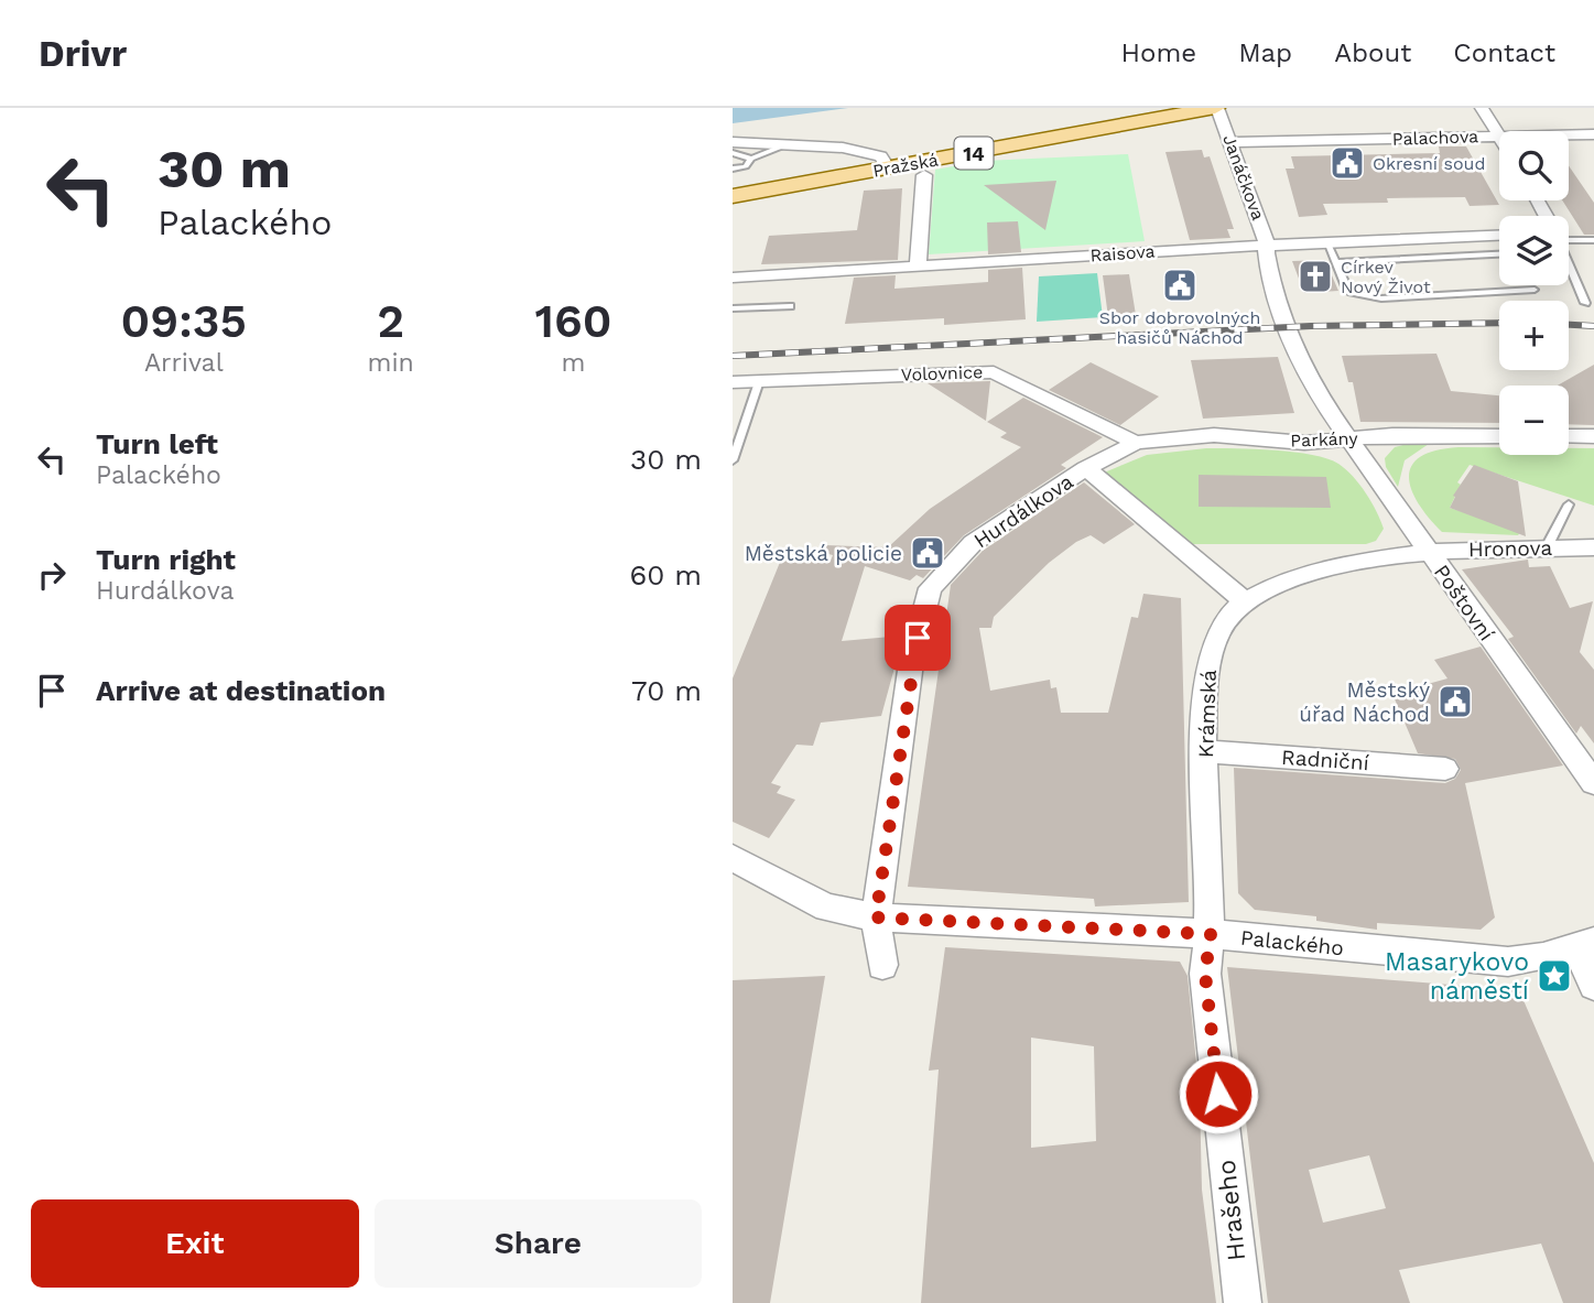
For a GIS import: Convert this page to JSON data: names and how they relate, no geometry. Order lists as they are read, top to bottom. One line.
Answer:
{"streets":{"main road":["14","Pražská"],"street":["Palachova","Janáčkova","Raisova","Volovnice","Parkány","Hurdálkova","Hronova","Poštovní","Krámská","Radniční","Palackého","Hrašeho"]},"crossings":[["Palachova","Janáčkova"],["Pražská","Janáčkova"],["Janáčkova","Raisova"],["Janáčkova","Parkány"],["Janáčkova","Poštovní"],["Volovnice","Parkány"],["Volovnice","Hurdálkova"],["Parkány","Hurdálkova"],["Parkány","Poštovní"],["Hurdálkova","Palackého"],["Hronova","Poštovní"],["Hronova","Krámská"],["Poštovní","Krámská"],["Krámská","Radniční"],["Krámská","Palackého"],["Krámská","Hrašeho"],["Palackého","Hrašeho"]],"places":{"public building":["Okresní soud","Sbor dobrovolných hasičů Náchod","Městská policie","Městský úřad Náchod"],"church":["Církev Nový Život"],"place":["Masarykovo náměstí"]},"page":{"header":"Drivr","nav":["Home","Map","About","Contact"],"turn":["30 m","Palackého"],"map_buttons":["+","−"],"eta":["09:35","Arrival","2","min","160","m"],"list":[{"name":"Turn left","note":"Palackého","value":"30 m"},{"name":"Turn right","note":"Hurdálkova","value":"60 m"},{"name":"Arrive at destination","value":"70 m"}],"buttons":["Exit","Share"]}}
